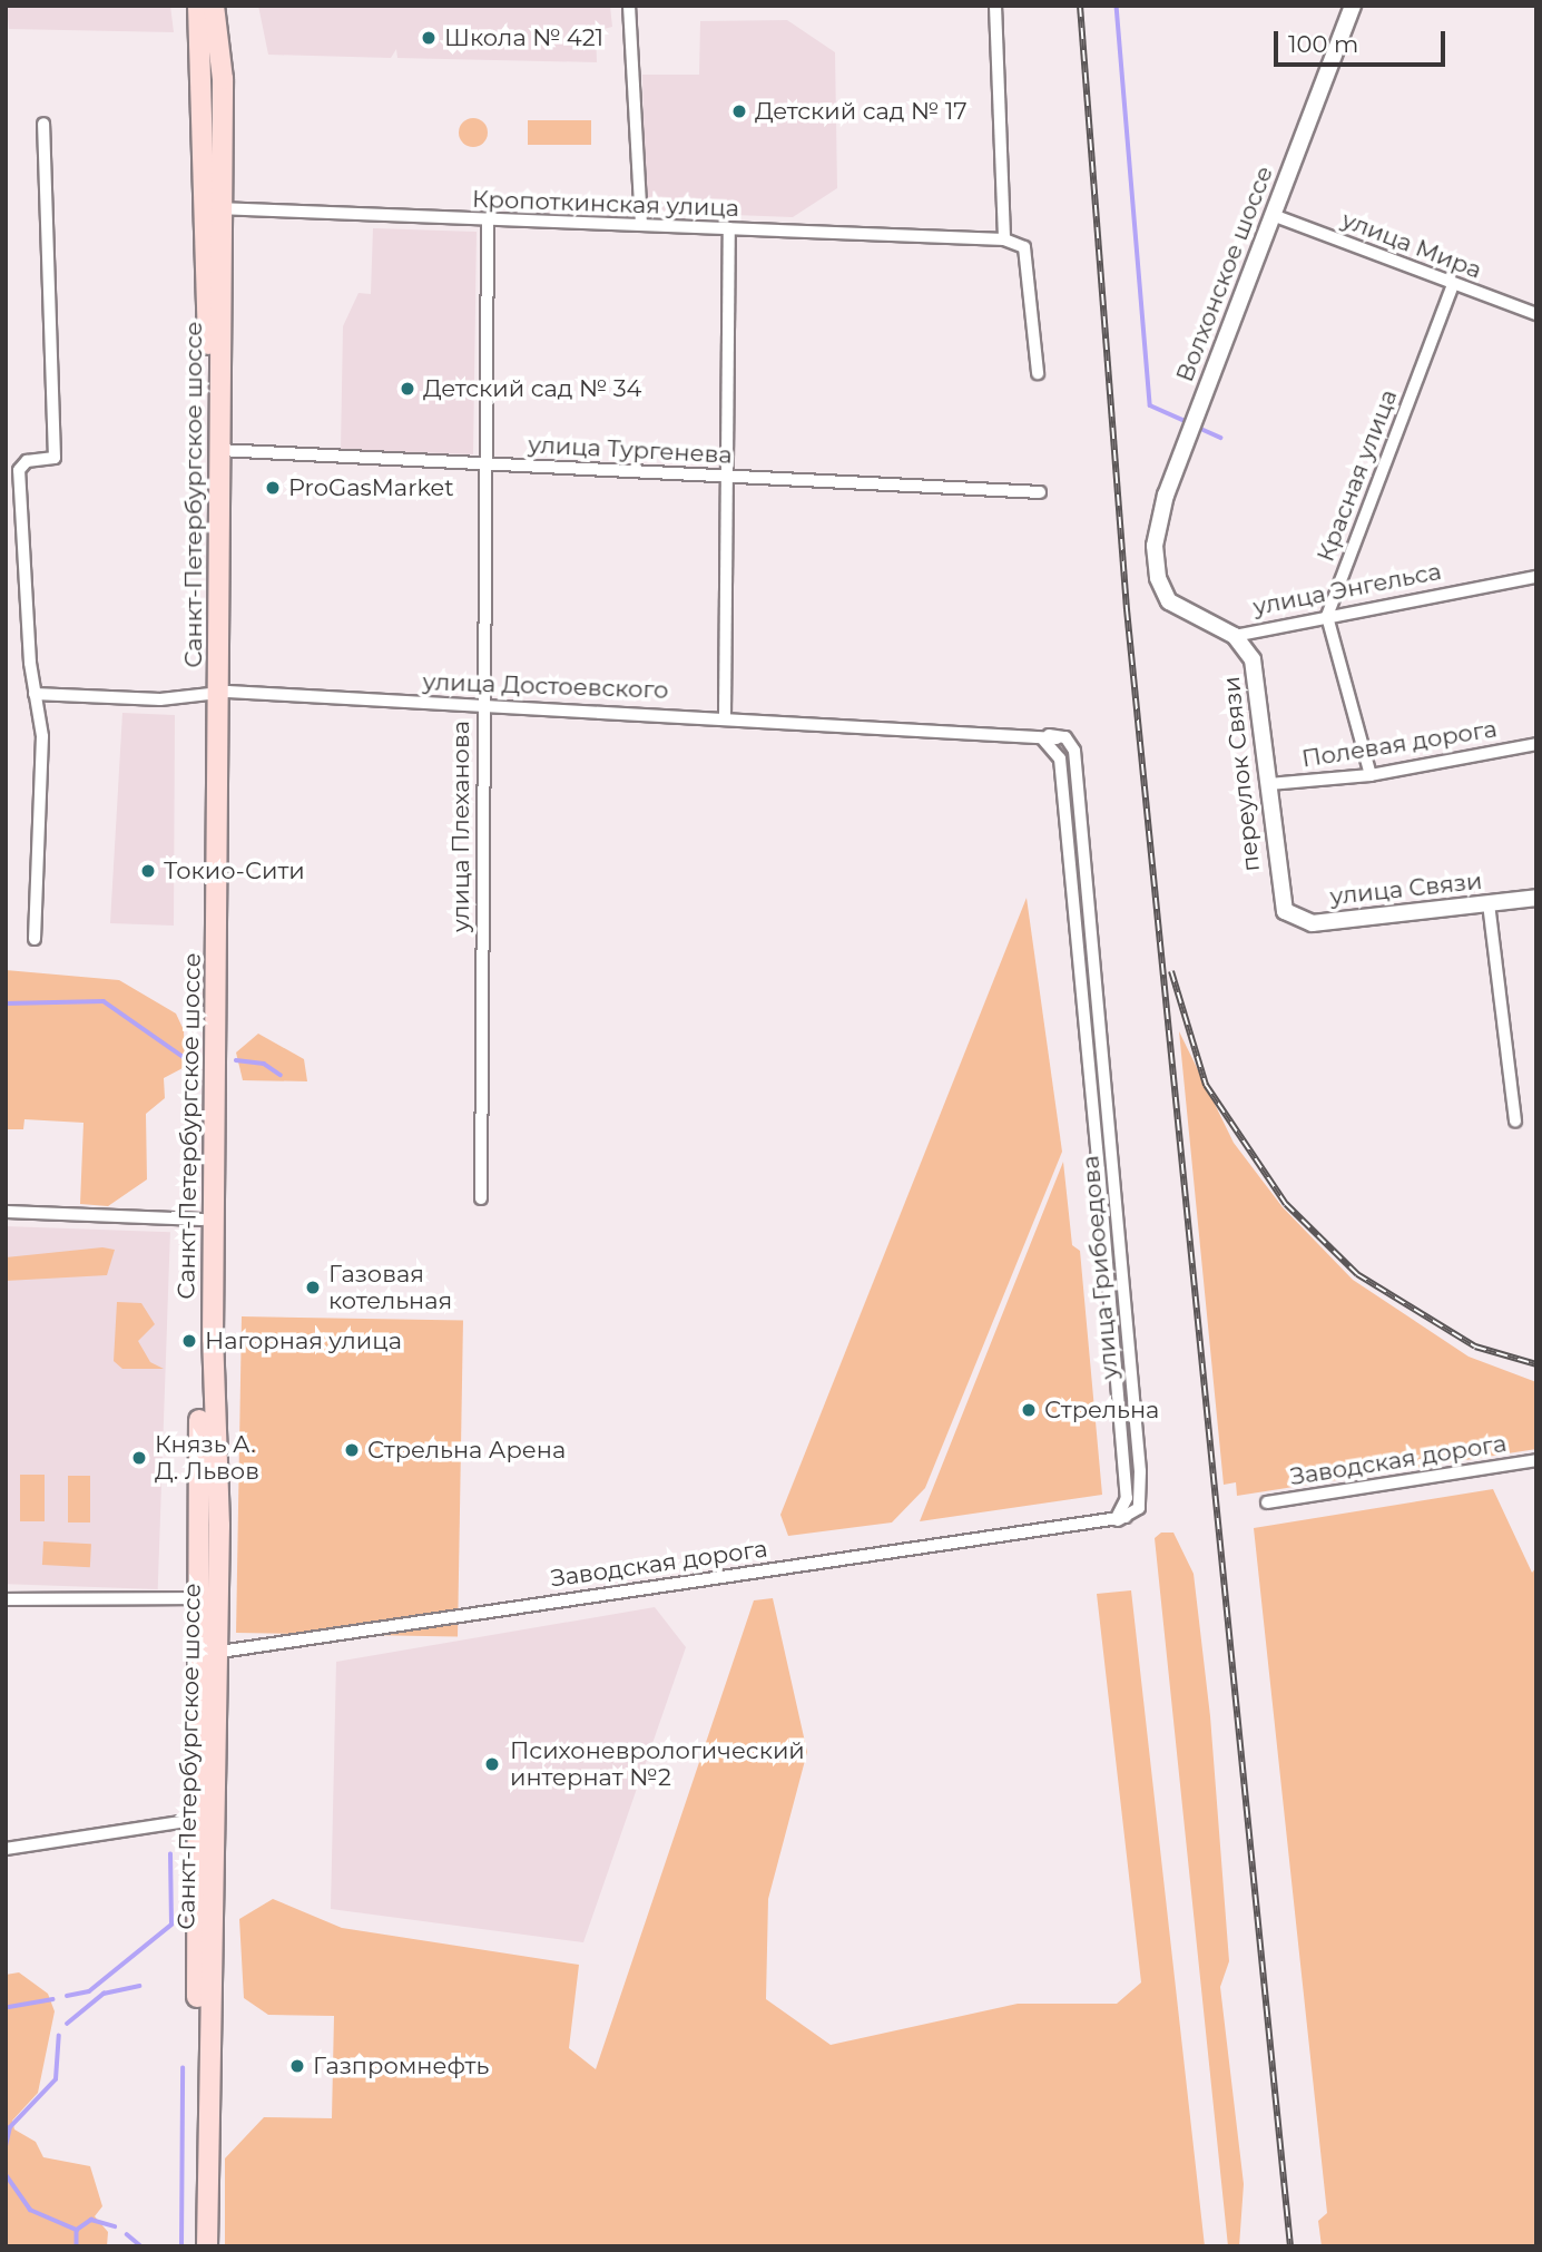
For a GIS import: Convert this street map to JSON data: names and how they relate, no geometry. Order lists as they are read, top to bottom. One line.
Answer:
{"streets":{"main road":["Санкт-Петербургское шоссе"],"street":["Кропоткинская улица","улица Мира","Волхонское шоссе","улица Тургенева","Красная улица","улица Энгельса","улица Достоевского","Полевая дорога","переулок Связи","улица Плеханова","улица Связи","улица Грибоедова","Заводская дорога"]},"crossings":[["Кропоткинская улица","Санкт-Петербургское шоссе"],["Кропоткинская улица","улица Плеханова"],["улица Мира","Волхонское шоссе"],["улица Мира","Красная улица"],["Волхонское шоссе","улица Энгельса"],["улица Тургенева","Санкт-Петербургское шоссе"],["улица Тургенева","улица Плеханова"],["Красная улица","улица Энгельса"],["Санкт-Петербургское шоссе","улица Достоевского"],["Санкт-Петербургское шоссе","Заводская дорога"],["улица Энгельса","переулок Связи"],["улица Достоевского","улица Плеханова"],["улица Достоевского","улица Грибоедова"],["Полевая дорога","переулок Связи"],["переулок Связи","улица Связи"],["улица Грибоедова","Заводская дорога"]],"places":["Школа № 421","Детский сад № 17","Детский сад № 34","ProGasMarket","Токио-Сити","Газовая котельная","Нагорная улица","Стрельна","Стрельна Арена","Князь А. Д. Львов","Психоневрологический интернат №2","Газпромнефть"],"scale_bar":"100 m"}
